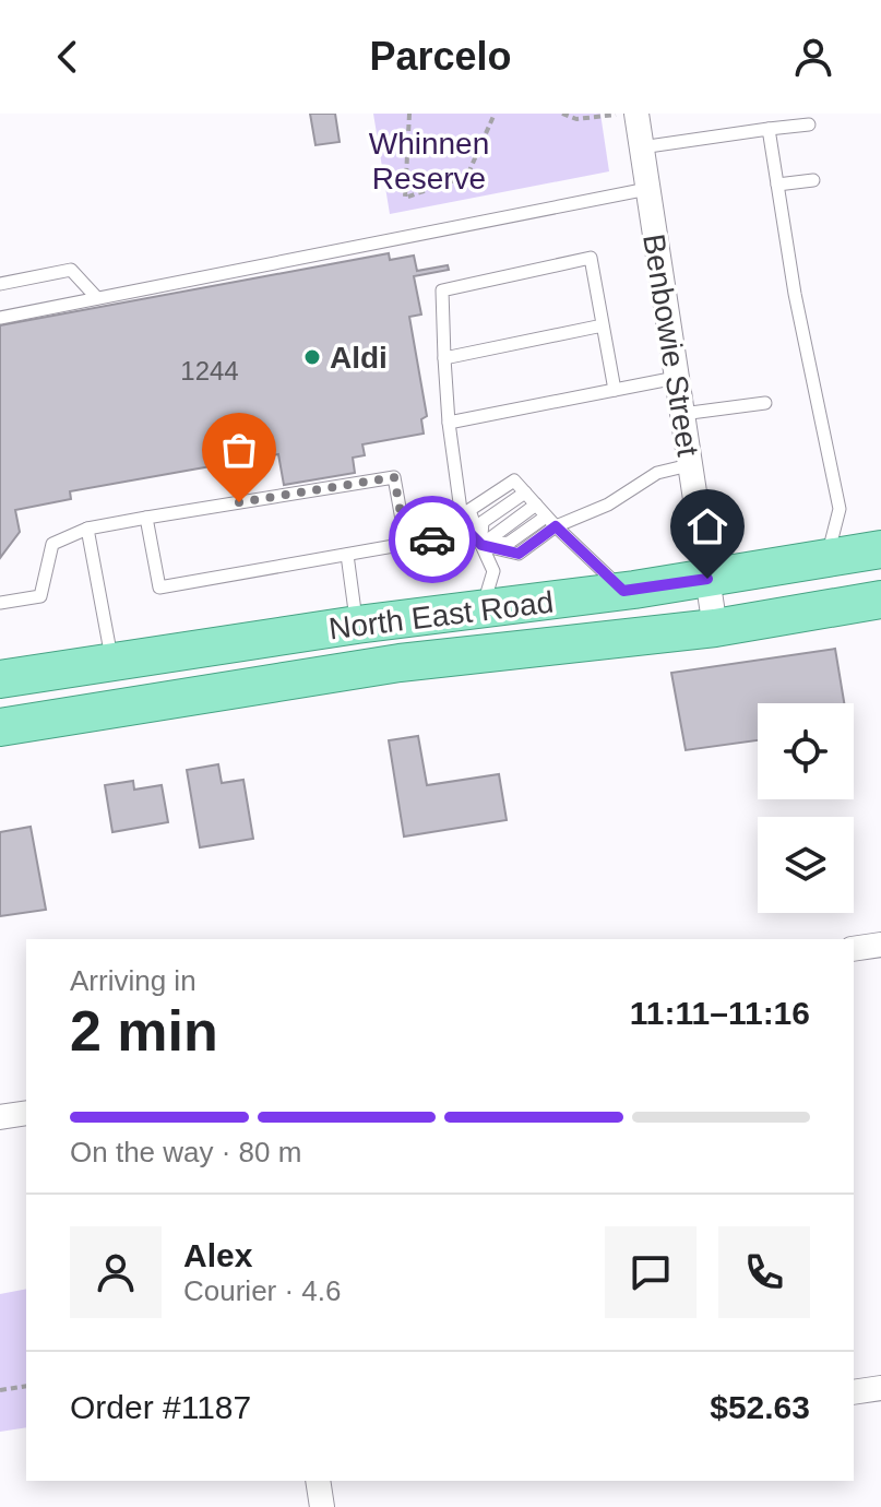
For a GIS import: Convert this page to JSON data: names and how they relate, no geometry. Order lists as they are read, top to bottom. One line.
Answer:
{"streets":{"main road":["North East Road"],"street":["Benbowie Street"]},"crossings":[["Benbowie Street","North East Road"]],"parks":["Whinnen Reserve"],"places":["Aldi"],"house_numbers":["1244"],"page":{"header":"Parcelo","heading":["2 min","Arriving in","11:11–11:16"],"panel":["Alex","Courier · 4.6","Order #1187","$52.63"],"bar":"On the way · 80 m"}}
